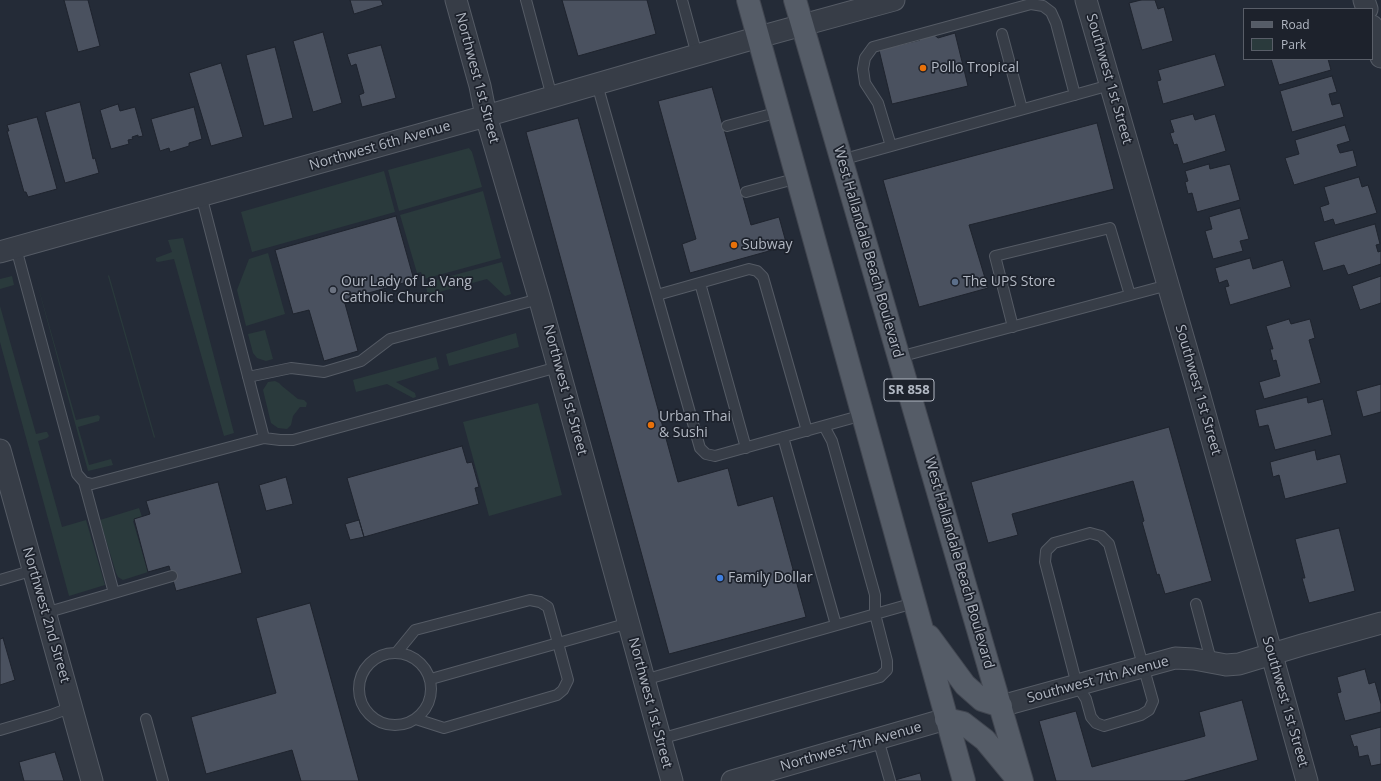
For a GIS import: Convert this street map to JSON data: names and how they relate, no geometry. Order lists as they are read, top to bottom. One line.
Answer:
{"streets":{"main road":["West Hallandale Beach Boulevard","SR 858"],"street":["Northwest 1st Street","Southwest 1st Street","Northwest 6th Avenue","Northwest 2nd Street","Southwest 7th Avenue","Northwest 7th Avenue"]},"crossings":[["Northwest 1st Street","Northwest 6th Avenue"],["Southwest 1st Street","Southwest 7th Avenue"],["Northwest 6th Avenue","West Hallandale Beach Boulevard"],["West Hallandale Beach Boulevard","Southwest 7th Avenue"]],"places":["Pollo Tropical","Subway","The UPS Store","Our Lady of La Vang Catholic Church","Urban Thai & Sushi","Family Dollar"],"legend":["Road","Park"]}
